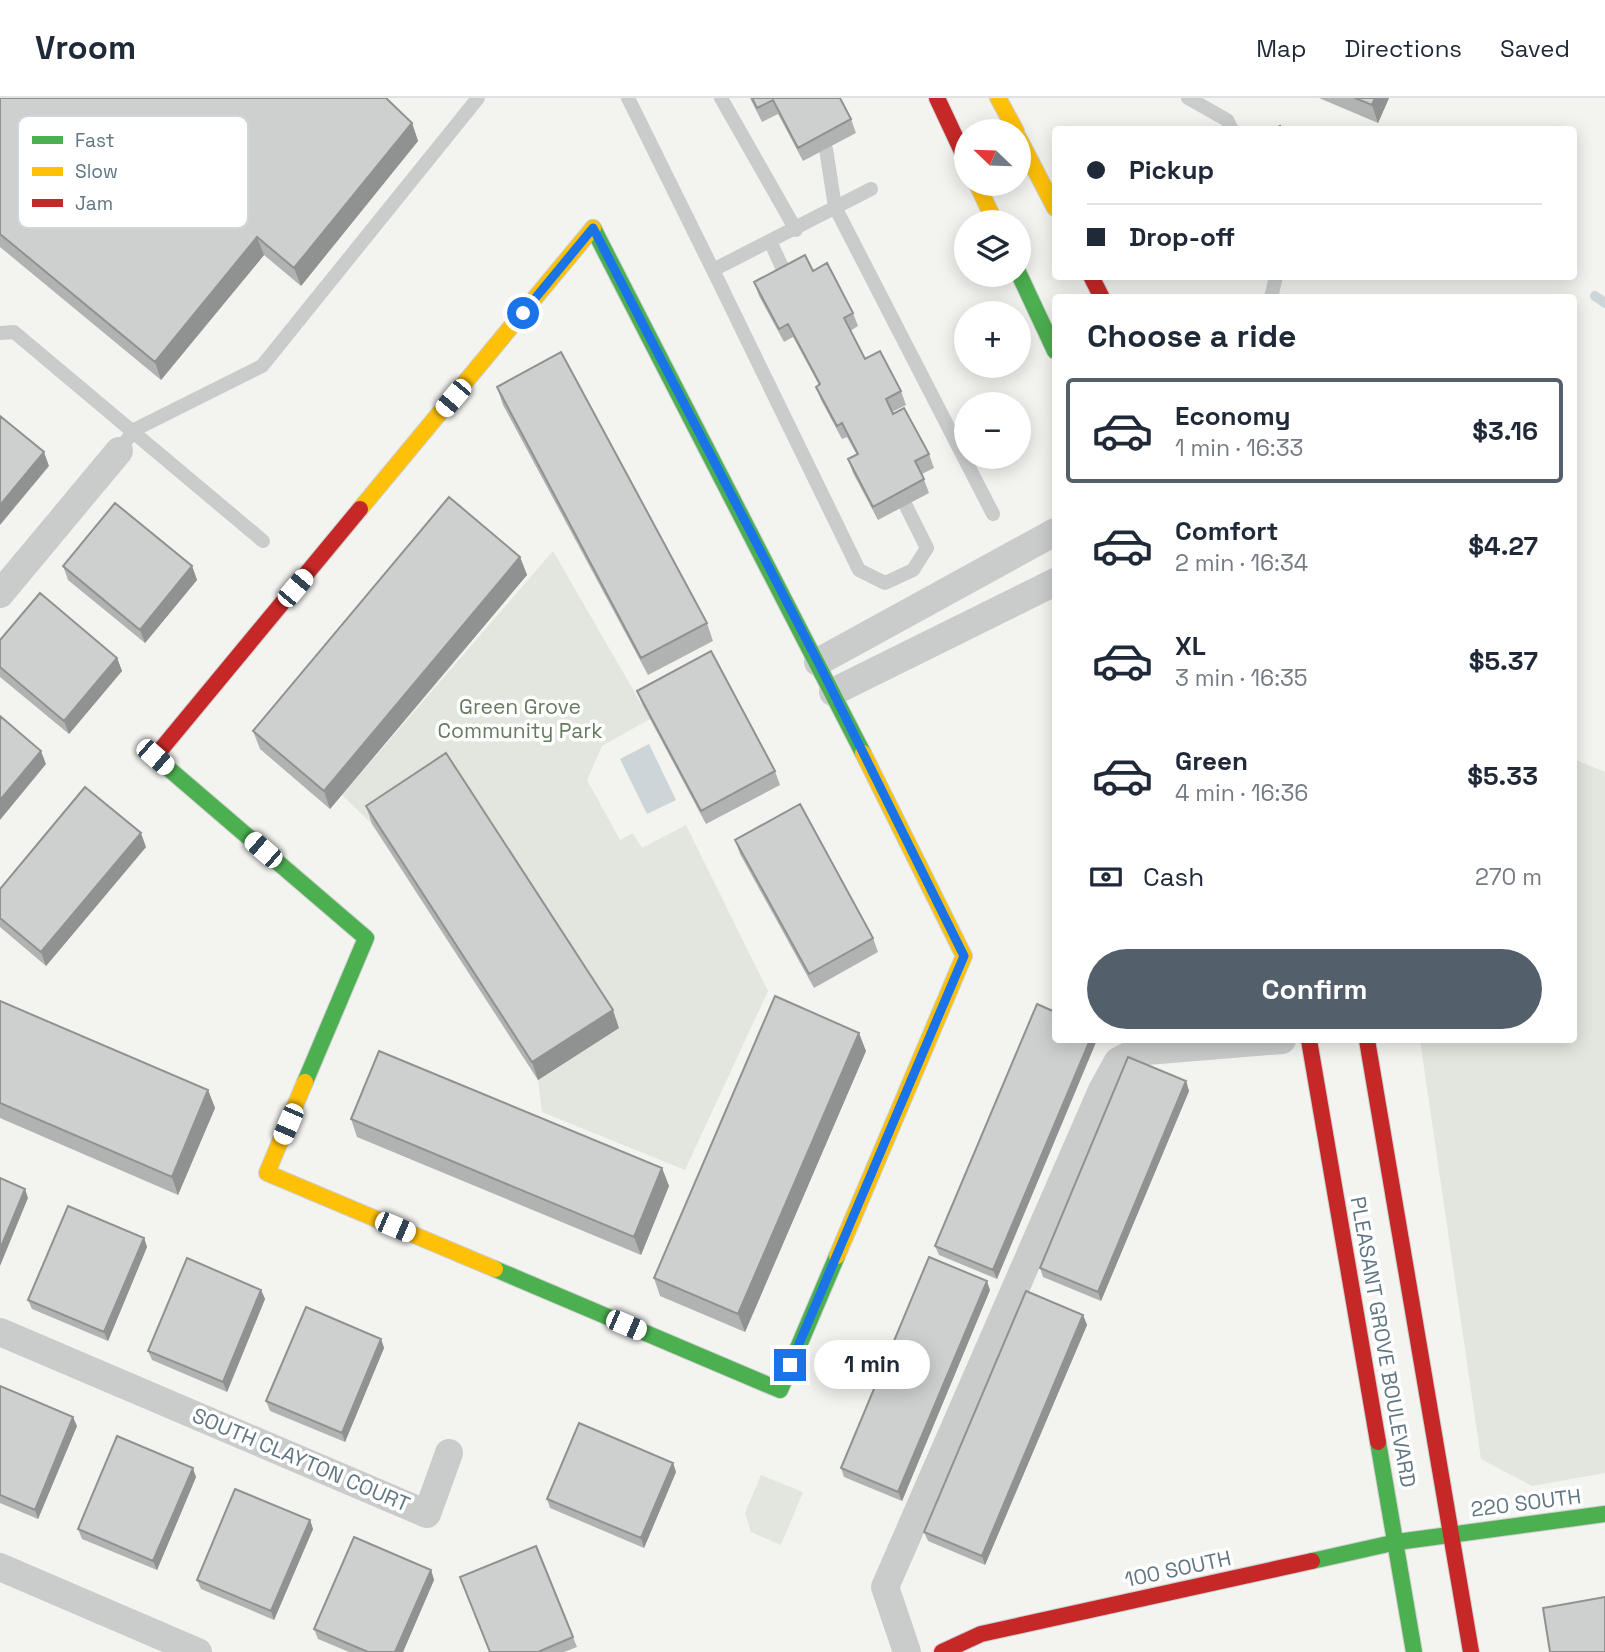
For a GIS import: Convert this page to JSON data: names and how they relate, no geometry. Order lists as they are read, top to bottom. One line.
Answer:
{"streets":{"street":["PLEASANT GROVE BOULEVARD","SOUTH CLAYTON COURT","220 SOUTH","100 SOUTH"]},"crossings":[["PLEASANT GROVE BOULEVARD","220 SOUTH"],["PLEASANT GROVE BOULEVARD","100 SOUTH"],["220 SOUTH","100 SOUTH"]],"parks":["Green Grove Community Park"],"legend":["Fast","Slow","Jam"],"north":"top left","page":{"header":"Vroom","nav":["Map","Directions","Saved"],"map_buttons":["+","−"],"banner":["Pickup","Drop-off"],"heading":"Choose a ride","list":[{"name":"Economy","note":"1 min · 16:33","value":"$3.16"},{"name":"Comfort","note":"2 min · 16:34","value":"$4.27"},{"name":"XL","note":"3 min · 16:35","value":"$5.37"},{"name":"Green","note":"4 min · 16:36","value":"$5.33"}],"pay":["Cash","270 m"],"buttons":"Confirm","bubble":"1 min"}}
